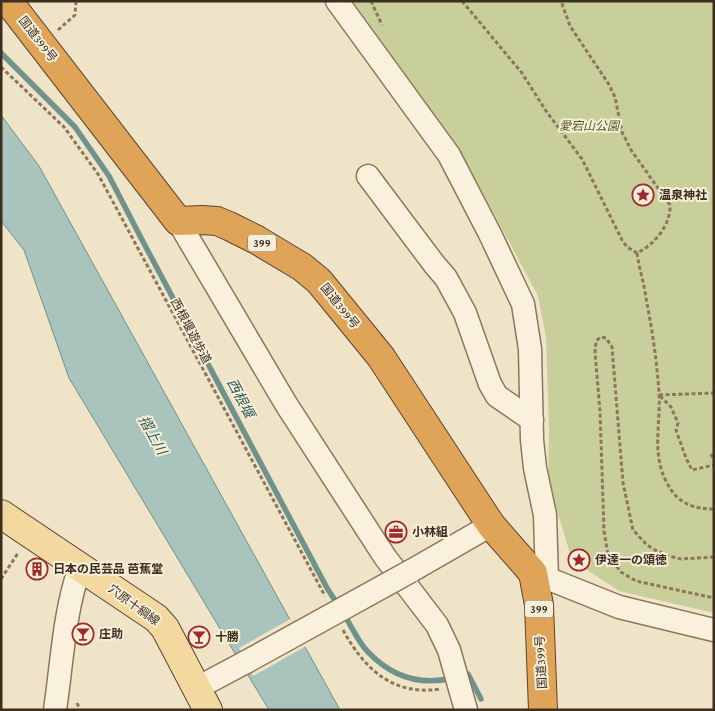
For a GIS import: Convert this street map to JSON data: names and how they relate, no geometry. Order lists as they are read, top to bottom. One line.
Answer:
{"streets":{"highway":["国道399号","399"],"main road":["穴原十綱線"],"path":["西根堰遊歩道"]},"water":["西根堰","摺上川"],"parks":["愛宕山公園"],"places":{"place":["温泉神社","伊達一の頌徳"],"office":["小林組"],"building":["日本の民芸品 芭蕉堂"],"bar":["庄助","十勝"]}}
